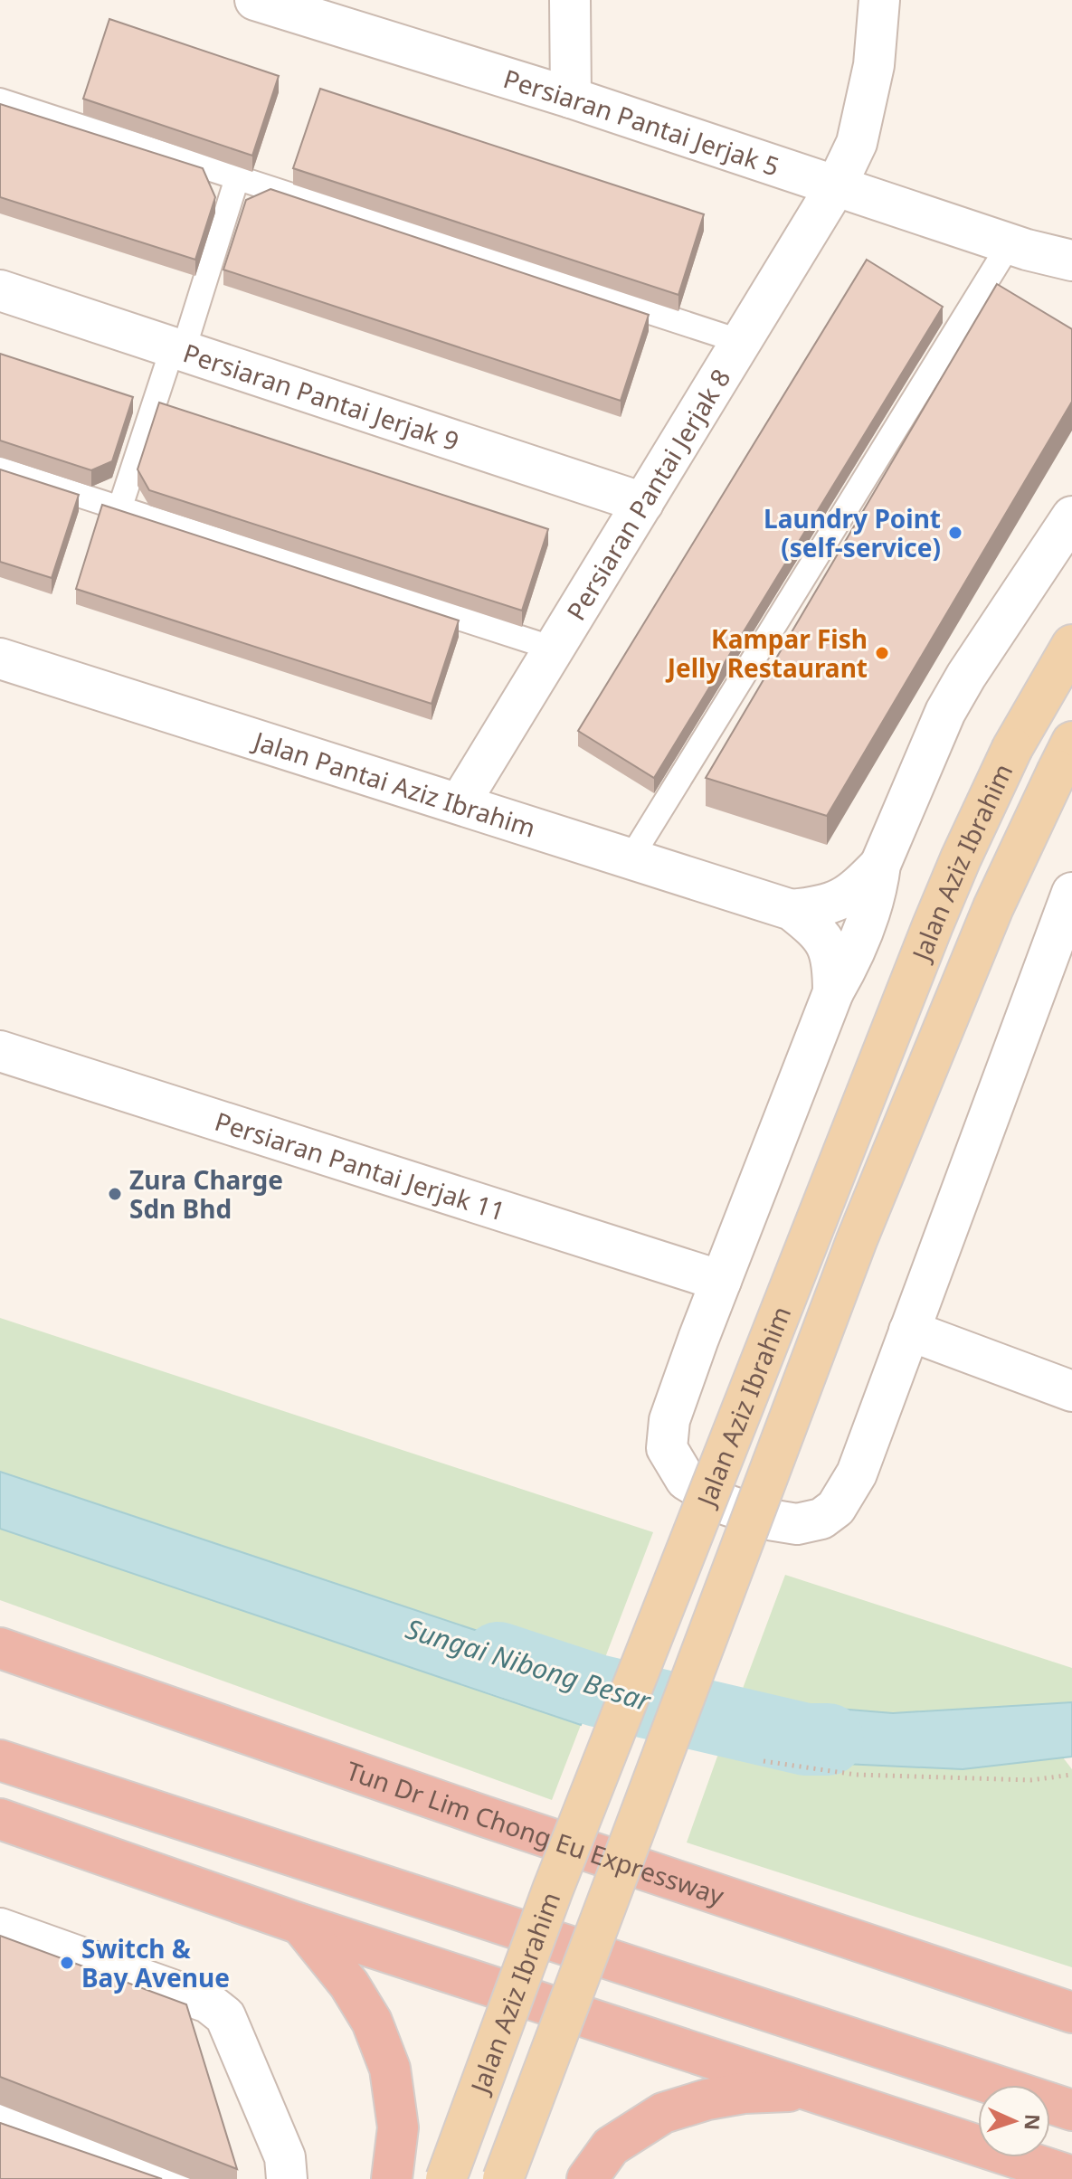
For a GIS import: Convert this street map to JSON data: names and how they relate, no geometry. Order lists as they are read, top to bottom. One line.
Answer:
{"streets":{"highway":["Tun Dr Lim Chong Eu Expressway"],"main road":["Jalan Aziz Ibrahim"],"street":["Persiaran Pantai Jerjak 5","Persiaran Pantai Jerjak 9","Persiaran Pantai Jerjak 8","Jalan Pantai Aziz Ibrahim","Persiaran Pantai Jerjak 11"]},"crossings":[["Persiaran Pantai Jerjak 5","Persiaran Pantai Jerjak 8"],["Persiaran Pantai Jerjak 9","Persiaran Pantai Jerjak 8"],["Persiaran Pantai Jerjak 8","Jalan Pantai Aziz Ibrahim"]],"water":["Sungai Nibong Besar"],"places":["Laundry Point (self-service)","Kampar Fish Jelly Restaurant","Zura Charge Sdn Bhd","Switch & Bay Avenue"],"north":"right"}
